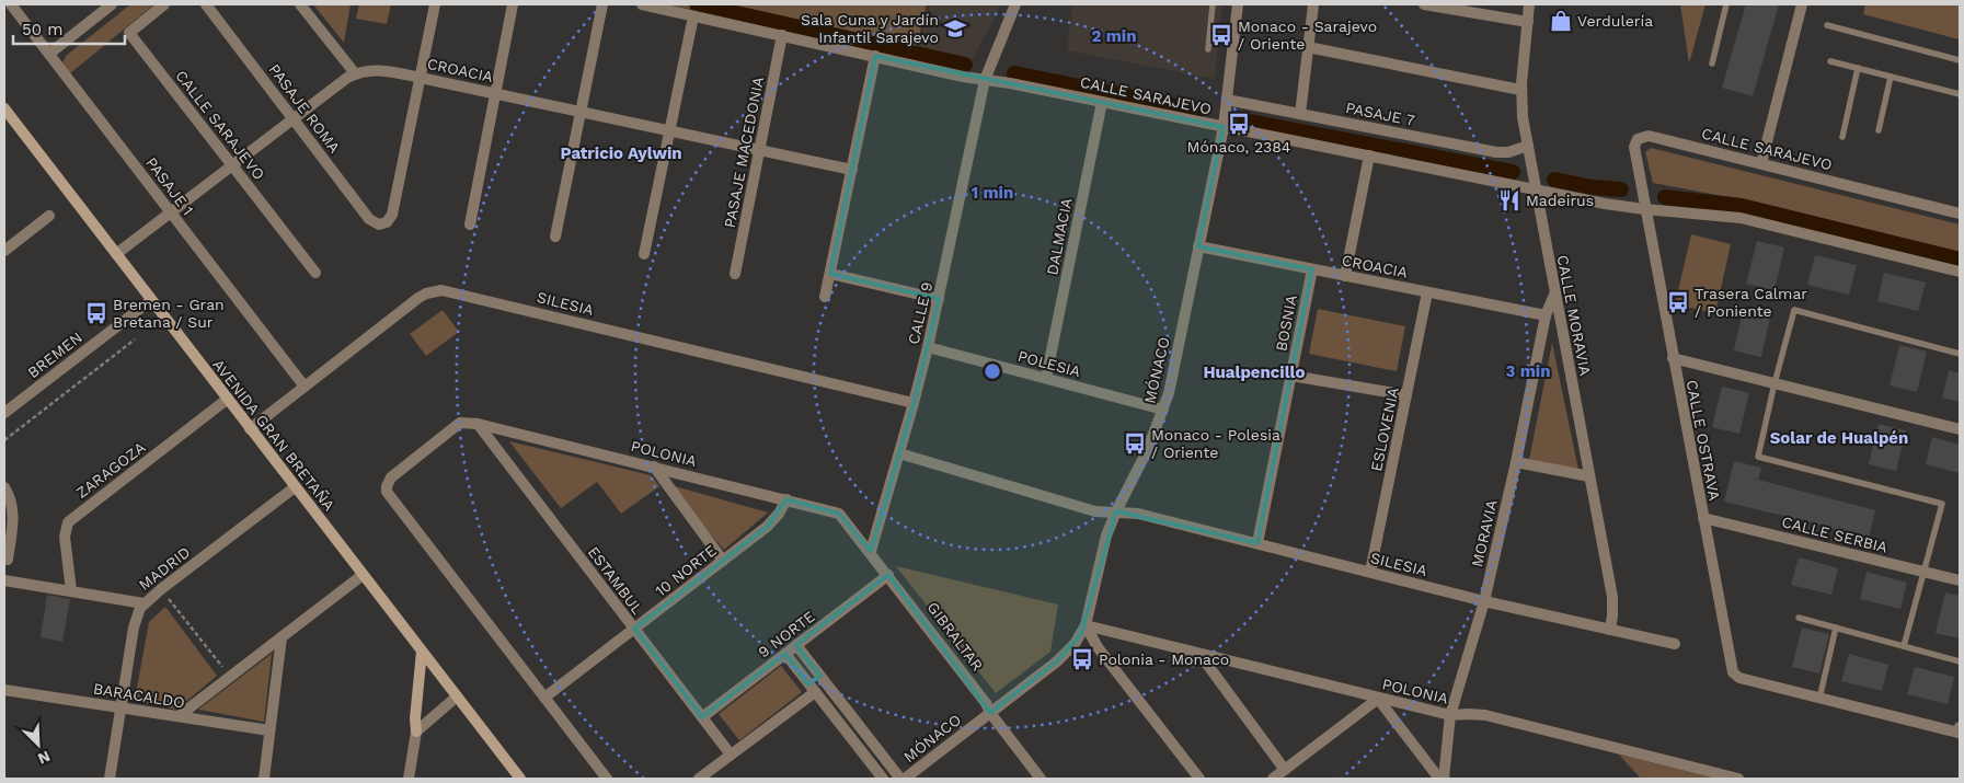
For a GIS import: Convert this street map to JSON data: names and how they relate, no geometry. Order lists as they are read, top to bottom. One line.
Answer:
{"streets":{"main road":["AVENIDA GRAN BRETAÑA"],"street":["CROACIA","CALLE SARAJEVO","PASAJE ROMA","PASAJE 7","PASAJE MACEDONIA","PASAJE 1","DALMACIA","SILESIA","CALLE 9","CALLE MORAVIA","BOSNIA","BREMEN","POLESIA","MÓNACO","ESLOVENIA","CALLE OSTRAVA","POLONIA","ZARAGOZA","MORAVIA","CALLE SERBIA","MADRID","10 NORTE","ESTAMBUL","9 NORTE","GIBRALTAR","BARACALDO"]},"crossings":[["CROACIA","CALLE SARAJEVO"],["CROACIA","PASAJE ROMA"],["CROACIA","PASAJE MACEDONIA"],["CROACIA","PASAJE 1"],["CROACIA","BOSNIA"],["CROACIA","MÓNACO"],["CROACIA","ESLOVENIA"],["CROACIA","AVENIDA GRAN BRETAÑA"],["CROACIA","MORAVIA"],["CALLE SARAJEVO","PASAJE MACEDONIA"],["CALLE SARAJEVO","DALMACIA"],["CALLE SARAJEVO","CALLE 9"],["CALLE SARAJEVO","CALLE MORAVIA"],["CALLE SARAJEVO","MÓNACO"],["CALLE SARAJEVO","CALLE OSTRAVA"],["PASAJE 7","CALLE MORAVIA"],["PASAJE 7","MÓNACO"],["PASAJE 1","SILESIA"],["DALMACIA","POLESIA"],["SILESIA","CALLE 9"],["SILESIA","CALLE MORAVIA"],["SILESIA","BOSNIA"],["SILESIA","MÓNACO"],["SILESIA","ESLOVENIA"],["SILESIA","AVENIDA GRAN BRETAÑA"],["SILESIA","MORAVIA"],["CALLE 9","POLESIA"],["CALLE 9","GIBRALTAR"],["CALLE MORAVIA","MORAVIA"],["BREMEN","AVENIDA GRAN BRETAÑA"],["POLESIA","MÓNACO"],["MÓNACO","POLONIA"],["MÓNACO","GIBRALTAR"],["AVENIDA GRAN BRETAÑA","ZARAGOZA"],["AVENIDA GRAN BRETAÑA","MADRID"],["CALLE OSTRAVA","CALLE SERBIA"],["POLONIA","MORAVIA"],["POLONIA","10 NORTE"],["POLONIA","ESTAMBUL"],["POLONIA","GIBRALTAR"],["MADRID","BARACALDO"],["10 NORTE","ESTAMBUL"],["ESTAMBUL","9 NORTE"],["9 NORTE","GIBRALTAR"]],"districts":["Patricio Aylwin","Hualpencillo","Solar de Hualpén"],"places":{"shop":["Verdulería"],"school or university":["Sala Cuna y Jardín Infantil Sarajevo"],"bus stop":["Monaco - Sarajevo / Oriente","Mónaco, 2384","Trasera Calmar / Poniente","Bremen - Gran Bretana / Sur","Monaco - Polesia / Oriente","Polonia - Monaco"],"restaurant":["Madeirus"]},"scale_bar":"50 m","north":"bottom right","rings":["2 min","1 min","3 min"]}
